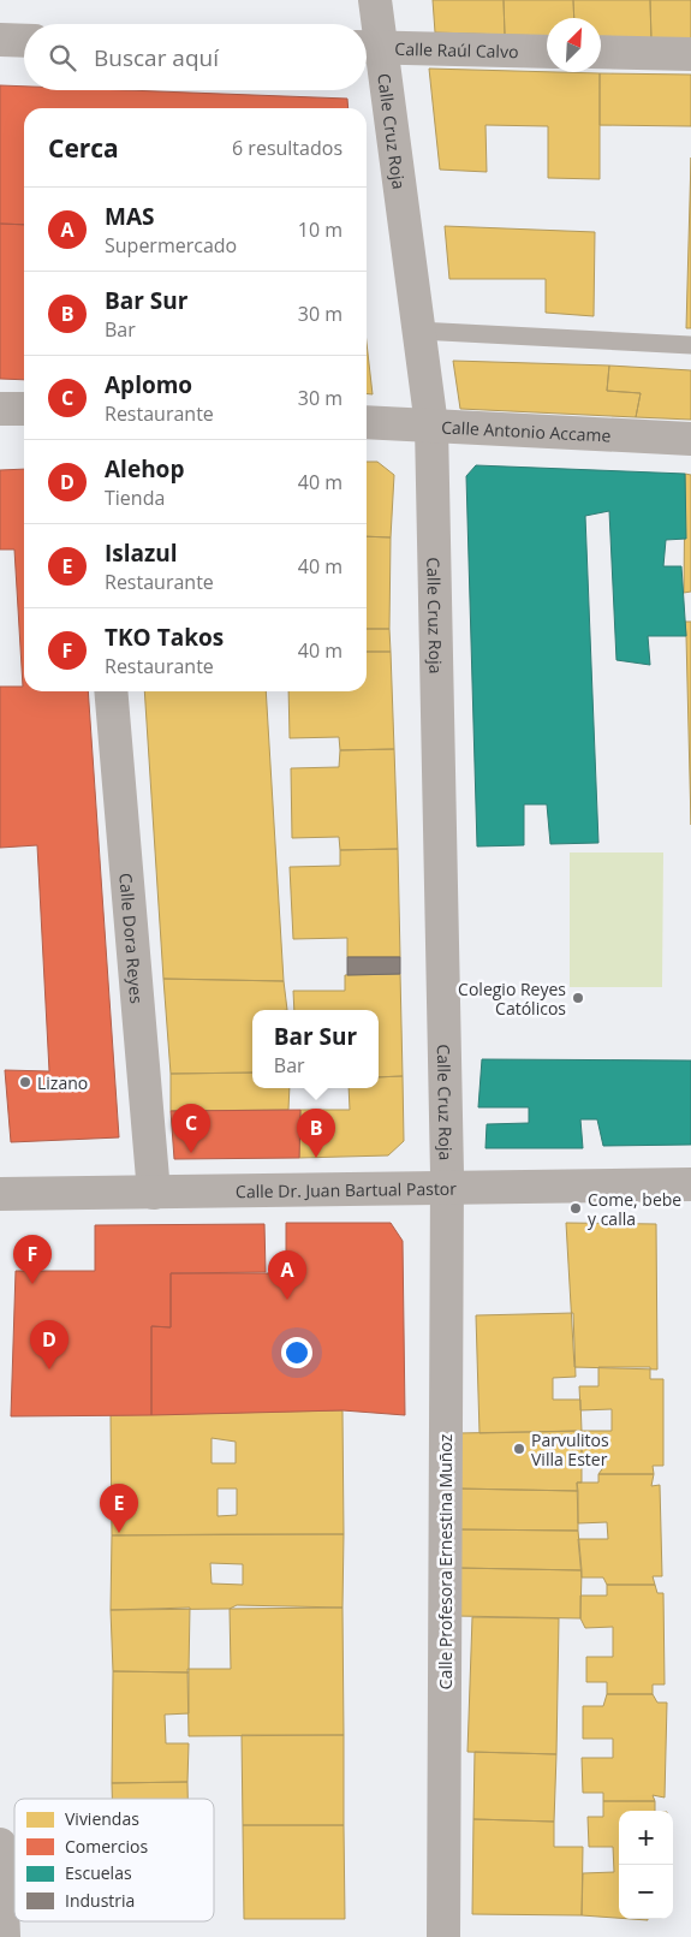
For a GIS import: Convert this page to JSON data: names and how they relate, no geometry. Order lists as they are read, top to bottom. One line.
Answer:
{"streets":{"street":["Calle Raúl Calvo","Calle Cruz Roja","Calle Antonio Accame","Calle Dora Reyes","Calle Dr. Juan Bartual Pastor","Calle Profesora Ernestina Muñoz"]},"crossings":[["Calle Raúl Calvo","Calle Cruz Roja"],["Calle Cruz Roja","Calle Antonio Accame"],["Calle Cruz Roja","Calle Dr. Juan Bartual Pastor"],["Calle Cruz Roja","Calle Profesora Ernestina Muñoz"],["Calle Dora Reyes","Calle Dr. Juan Bartual Pastor"],["Calle Dr. Juan Bartual Pastor","Calle Profesora Ernestina Muñoz"]],"places":["Colegio Reyes Católicos","Lizano","Come, bebe y calla","Parvulitos Villa Ester"],"legend":["Viviendas","Comercios","Escuelas","Industria"],"north":"top right","page":{"search":"Buscar aquí","heading":["Cerca","6 resultados"],"list":[{"mark":"A","name":"MAS","note":"Supermercado","value":"10 m"},{"mark":"B","name":"Bar Sur","note":"Bar","value":"30 m"},{"mark":"C","name":"Aplomo","note":"Restaurante","value":"30 m"},{"mark":"D","name":"Alehop","note":"Tienda","value":"40 m"},{"mark":"E","name":"Islazul","note":"Restaurante","value":"40 m"},{"mark":"F","name":"TKO Takos","note":"Restaurante","value":"40 m"}],"popup":["Bar Sur","Bar"],"pins":["C","B","F","A","D","E"],"map_buttons":["+","−"]}}
